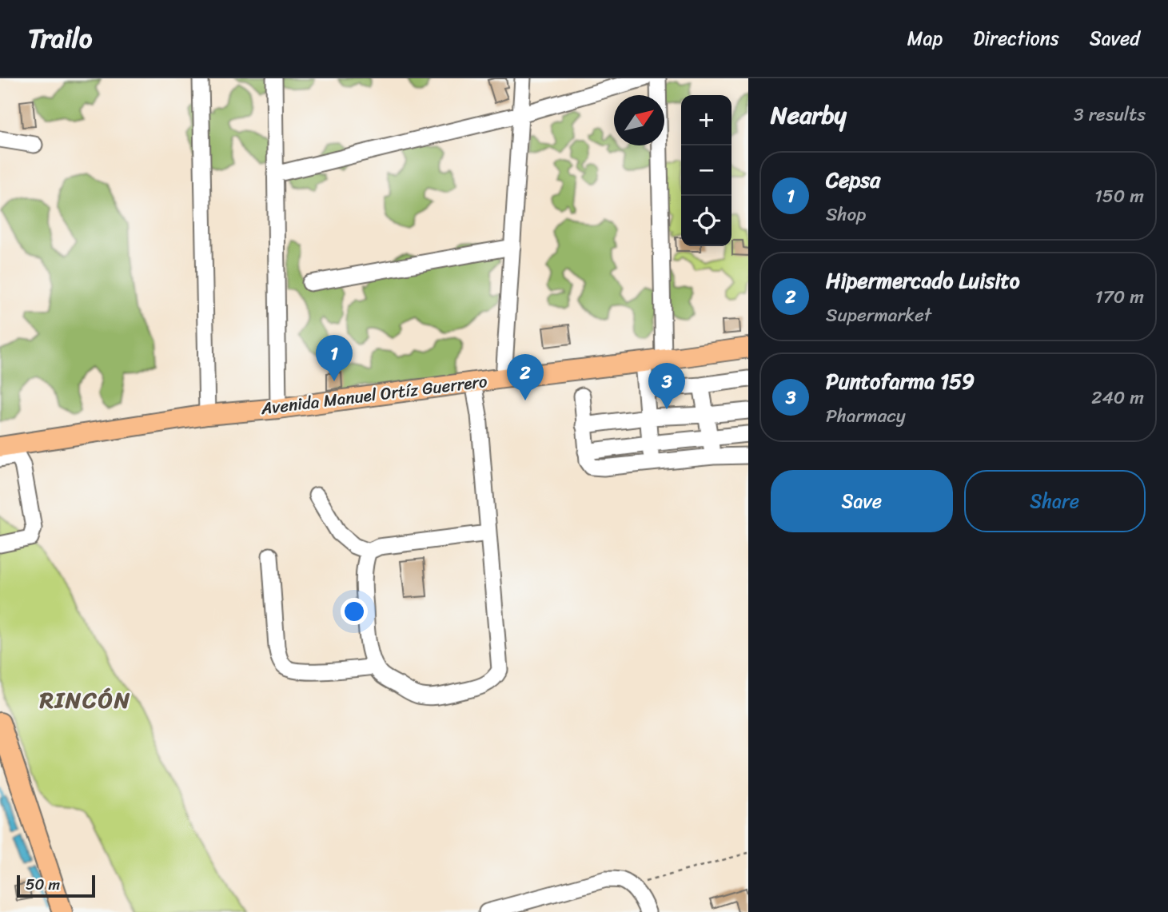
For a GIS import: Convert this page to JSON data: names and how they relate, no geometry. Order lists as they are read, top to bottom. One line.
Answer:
{"streets":{"main road":["Avenida Manuel Ortíz Guerrero"]},"districts":["RINCÓN"],"scale_bar":"50 m","north":"top right","page":{"header":"Trailo","nav":["Map","Directions","Saved"],"heading":["Nearby","3 results"],"map_buttons":["+","−"],"list":[{"mark":"1","name":"Cepsa","note":"Shop","value":"150 m"},{"mark":"2","name":"Hipermercado Luisito","note":"Supermarket","value":"170 m"},{"mark":"3","name":"Puntofarma 159","note":"Pharmacy","value":"240 m"}],"pins":["1","2","3"],"buttons":["Save","Share"],"scale":"50 m"}}
